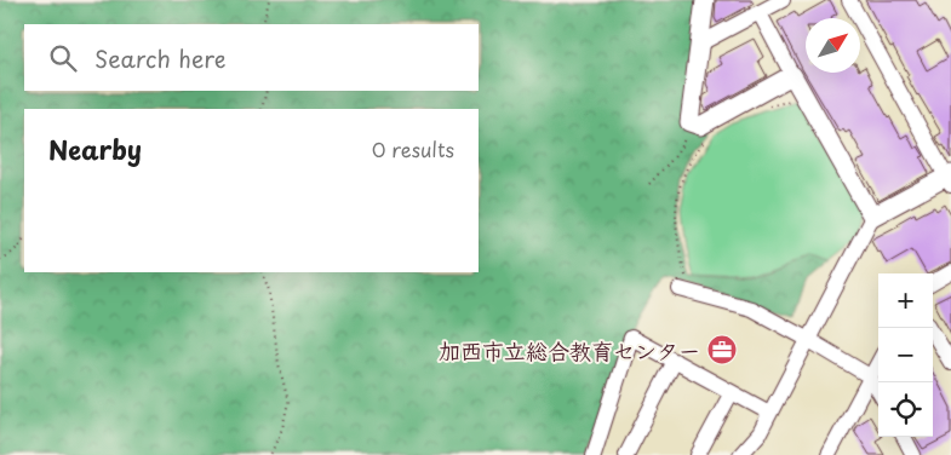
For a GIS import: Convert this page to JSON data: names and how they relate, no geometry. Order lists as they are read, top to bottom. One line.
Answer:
{"places":{"office":["加西市立総合教育センター"]},"north":"top right","page":{"search":"Search here","heading":["Nearby","0 results"],"map_buttons":["+","−"]}}
